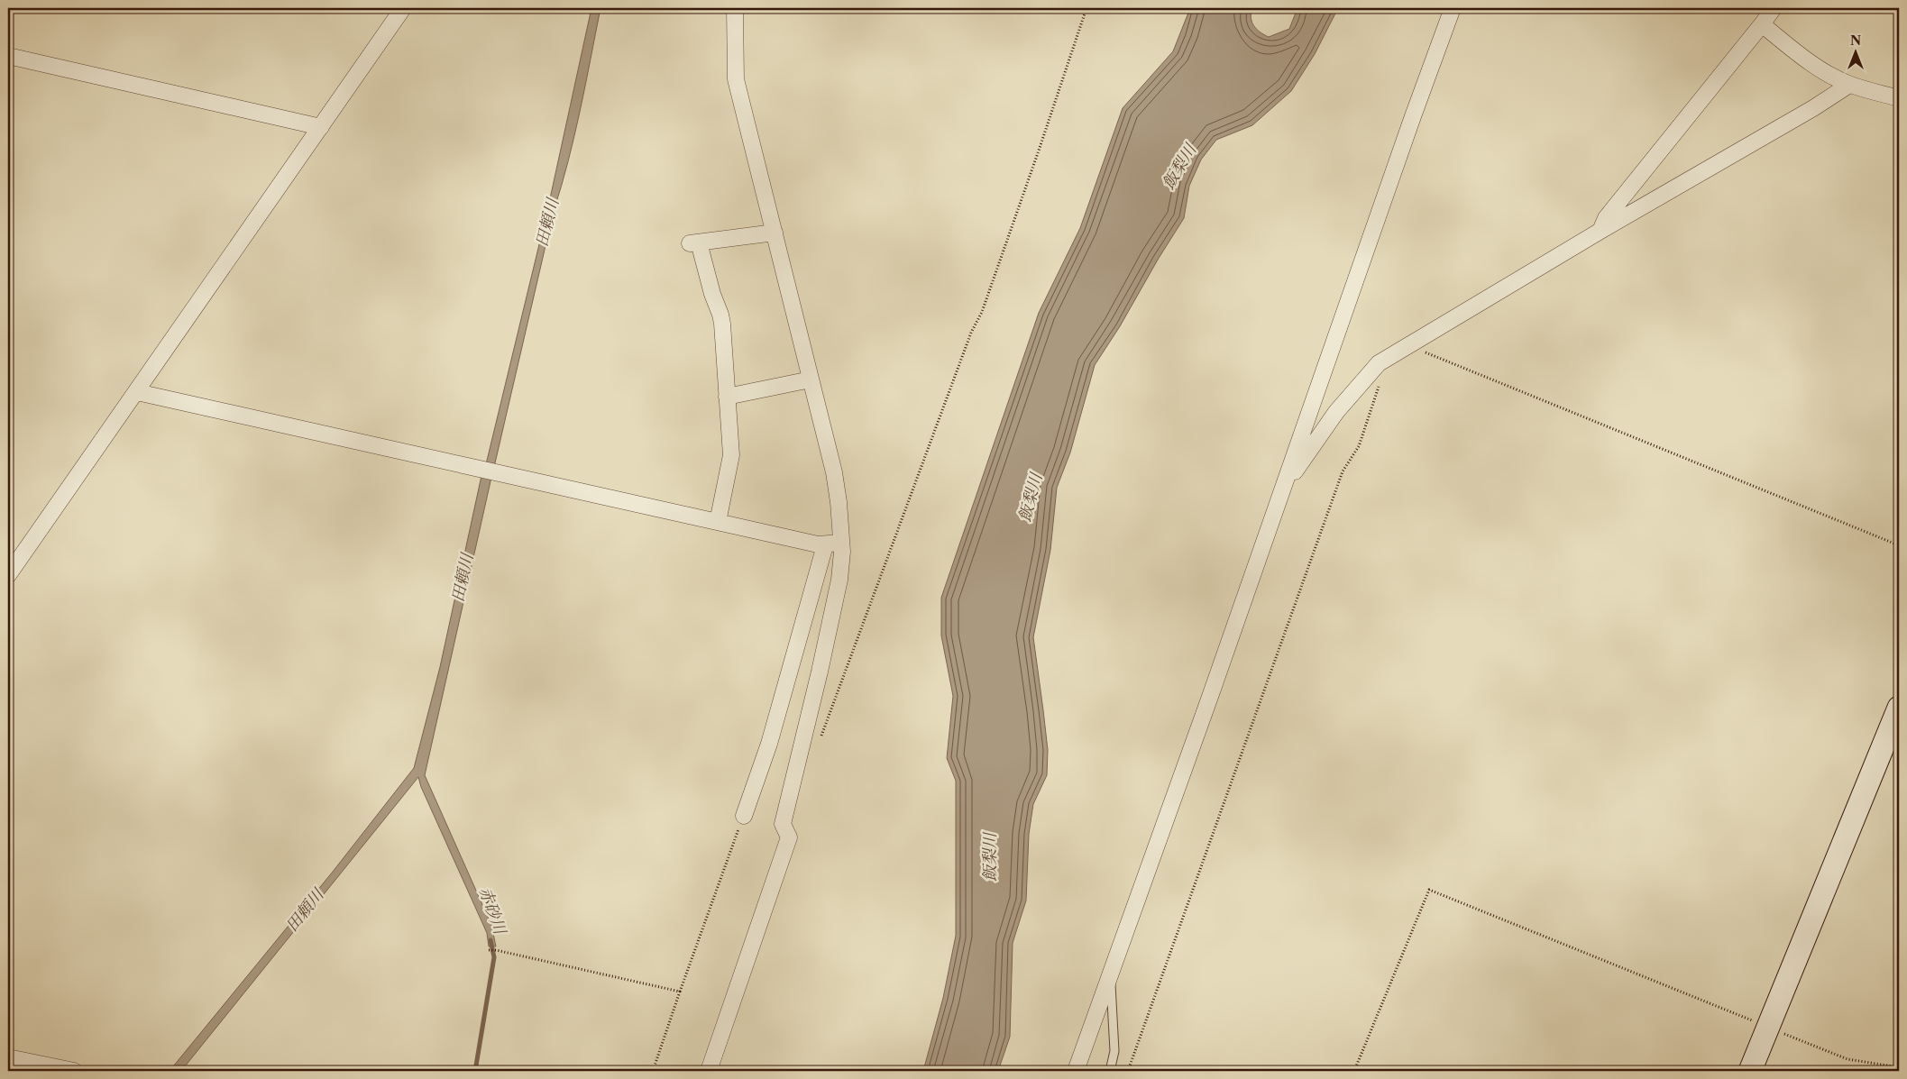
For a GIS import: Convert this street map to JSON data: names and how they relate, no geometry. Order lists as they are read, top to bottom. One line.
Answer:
{"water":["飯梨川","田頼川","赤砂川"],"north":"top"}
